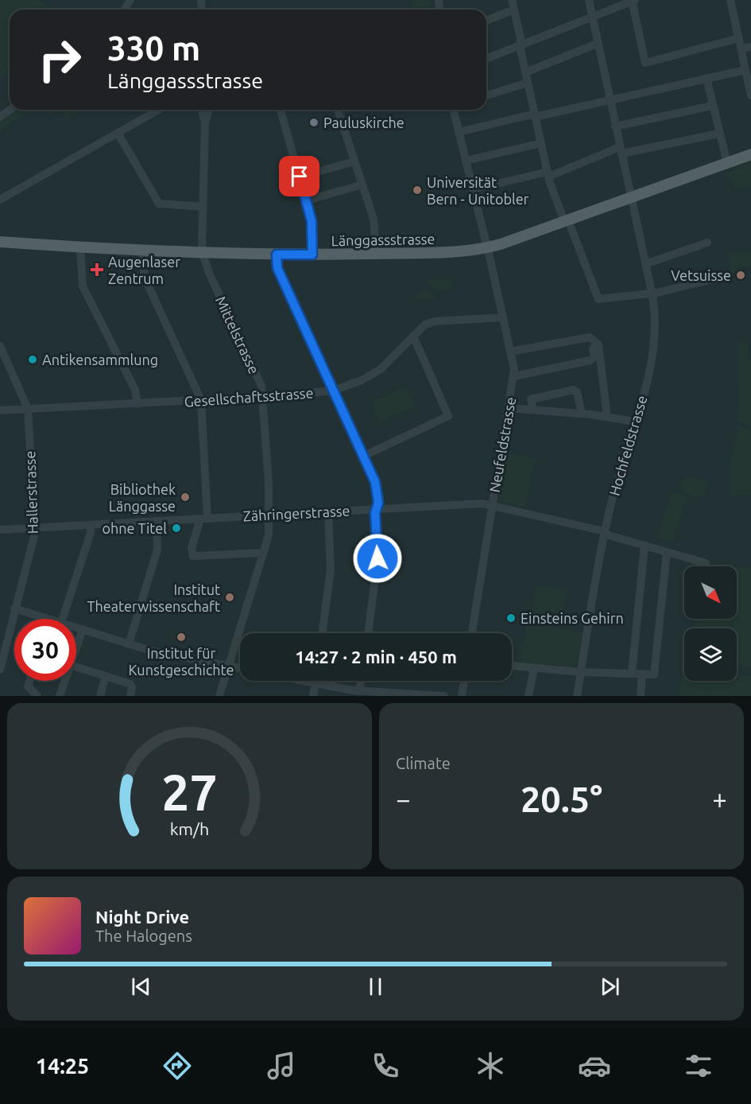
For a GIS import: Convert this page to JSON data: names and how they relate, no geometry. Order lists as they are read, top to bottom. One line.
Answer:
{"streets":{"main road":["Länggassstrasse"],"street":["Mittelstrasse","Gesellschaftsstrasse","Neufeldstrasse","Hochfeldstrasse","Hallerstrasse","Zähringerstrasse"]},"crossings":[["Länggassstrasse","Mittelstrasse"],["Länggassstrasse","Neufeldstrasse"],["Länggassstrasse","Hochfeldstrasse"],["Mittelstrasse","Gesellschaftsstrasse"],["Mittelstrasse","Zähringerstrasse"],["Gesellschaftsstrasse","Neufeldstrasse"],["Gesellschaftsstrasse","Hallerstrasse"],["Neufeldstrasse","Zähringerstrasse"],["Hochfeldstrasse","Zähringerstrasse"],["Hallerstrasse","Zähringerstrasse"]],"places":{"other":["Pauluskirche","Universität Bern - Unitobler","Vetsuisse","Antikensammlung","Bibliothek Länggasse","ohne Titel","Institut Theaterwissenschaft","Einsteins Gehirn","Institut für Kunstgeschichte"],"health":["Augenlaser Zentrum"]},"north":"bottom right","page":{"turn":["330 m","Länggassstrasse"],"limit":"30","trip":"14:27 · 2 min · 450 m","tile":"Climate","heat":["−","20.5°","+"],"song":["Night Drive","The Halogens"],"tabs":"14:25","gauge":["27","km/h"]}}
